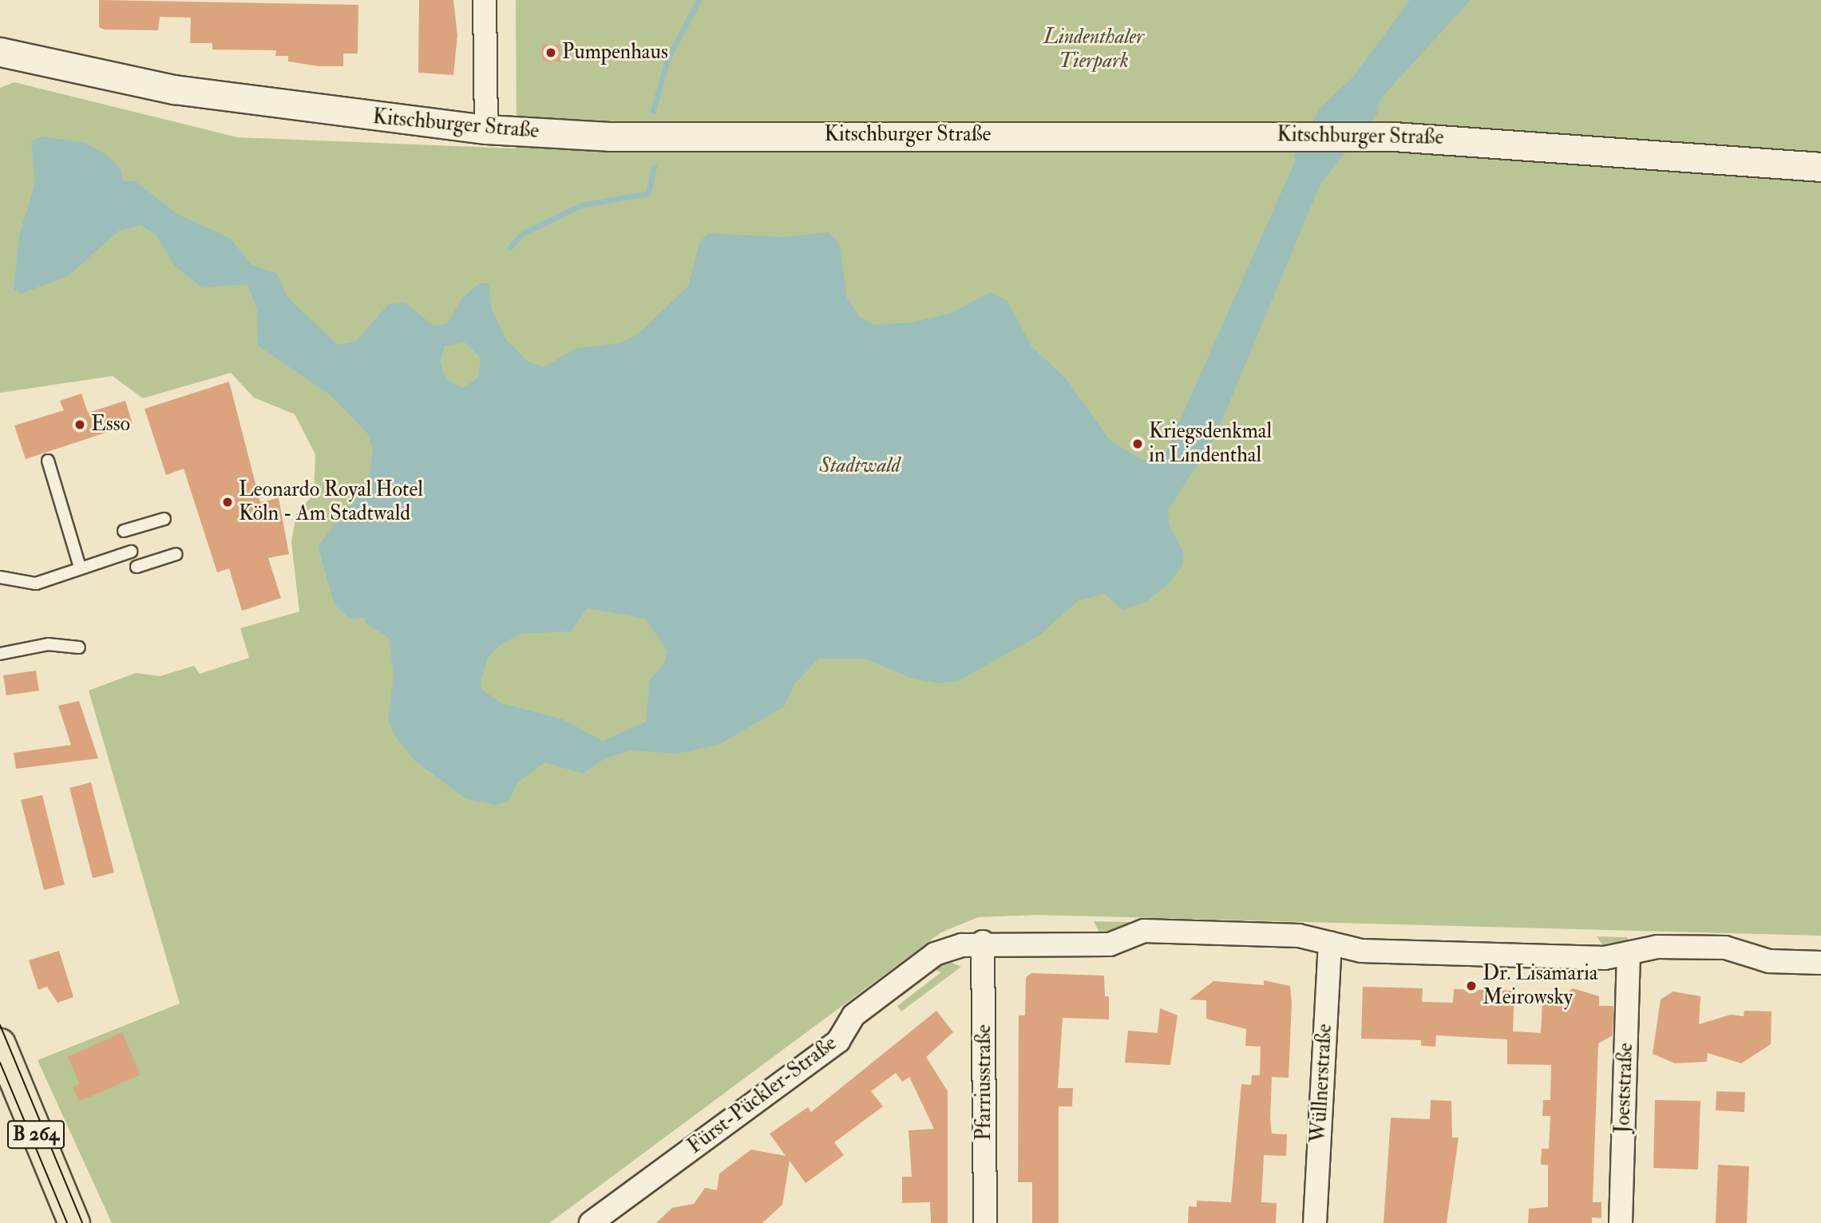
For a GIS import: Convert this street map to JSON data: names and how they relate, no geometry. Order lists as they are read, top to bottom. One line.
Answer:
{"streets":{"main road":["B 264"],"street":["Kitschburger Straße","Pfarriusstraße","Wüllnerstraße","Joeststraße","Fürst-Pückler-Straße"]},"crossings":[["Pfarriusstraße","Fürst-Pückler-Straße"],["Wüllnerstraße","Fürst-Pückler-Straße"],["Joeststraße","Fürst-Pückler-Straße"]],"parks":["Lindenthaler Tierpark","Stadtwald"],"places":["Pumpenhaus","Esso","Kriegsdenkmal in Lindenthal","Leonardo Royal Hotel Köln - Am Stadtwald","Dr. Lisamaria Meirowsky"]}
